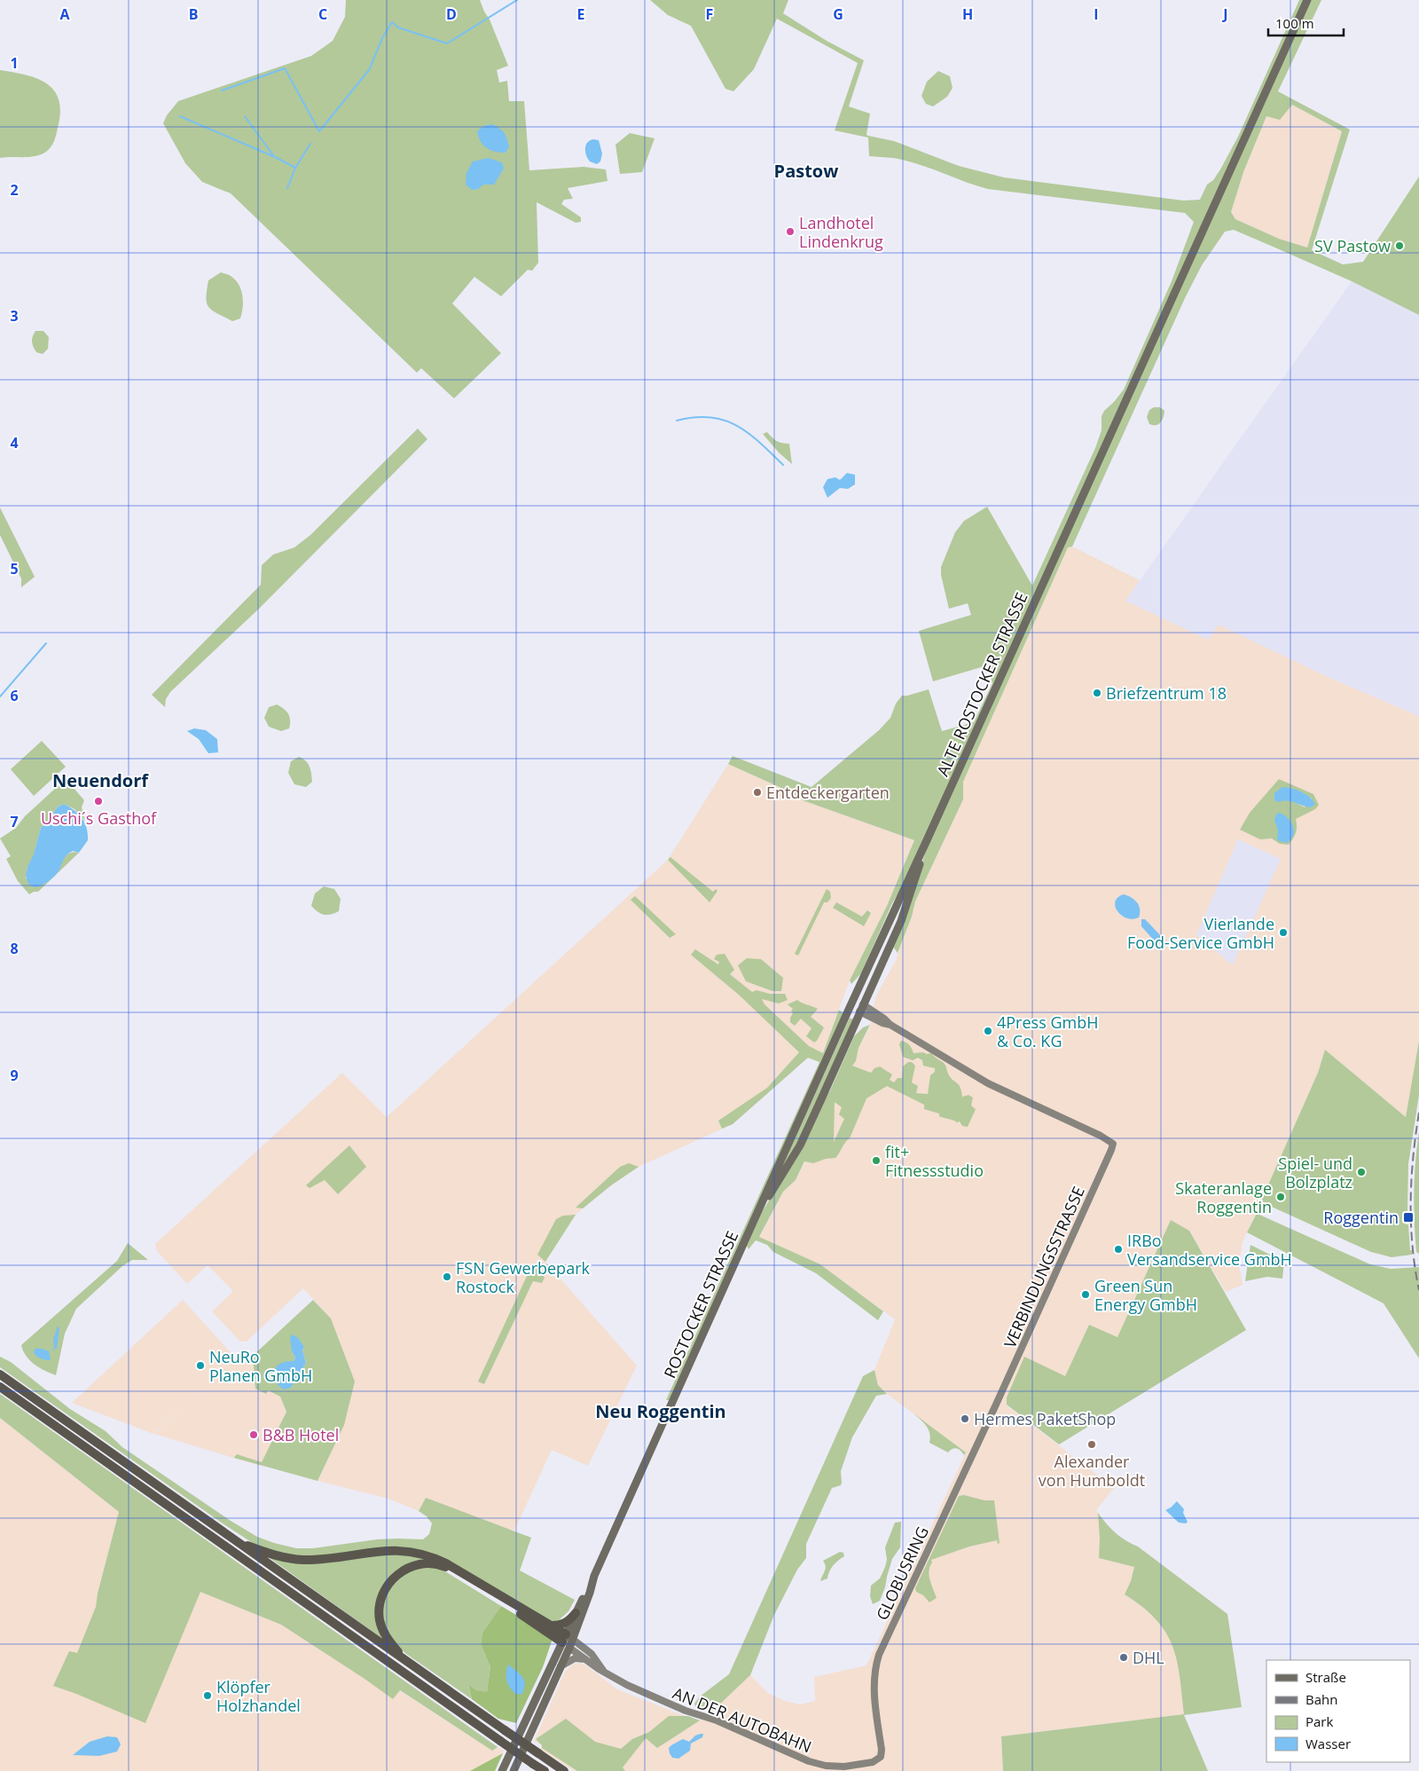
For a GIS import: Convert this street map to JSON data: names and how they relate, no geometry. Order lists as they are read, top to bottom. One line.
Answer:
{"streets":{"main road":["ALTE ROSTOCKER STRASSE","ROSTOCKER STRASSE"],"street":["VERBINDUNGSSTRASSE","GLOBUSRING","AN DER AUTOBAHN"]},"crossings":[["ALTE ROSTOCKER STRASSE","VERBINDUNGSSTRASSE"],["ALTE ROSTOCKER STRASSE","ROSTOCKER STRASSE"],["VERBINDUNGSSTRASSE","ROSTOCKER STRASSE"],["VERBINDUNGSSTRASSE","GLOBUSRING"],["ROSTOCKER STRASSE","AN DER AUTOBAHN"],["GLOBUSRING","AN DER AUTOBAHN"]],"districts":["Pastow","Neuendorf","Neu Roggentin"],"places":{"other":["Landhotel Lindenkrug","SV Pastow","Briefzentrum 18","Entdeckergarten","Uschi´s Gasthof","Vierlande Food-Service GmbH","4Press GmbH & Co. KG","fit+ Fitnessstudio","Spiel- und Bolzplatz","Skateranlage Roggentin","IRBo Versandservice GmbH","FSN Gewerbepark Rostock","Green Sun Energy GmbH","NeuRo Planen GmbH","Hermes PaketShop","B&B Hotel","Alexander von Humboldt","DHL","Klöpfer Holzhandel"],"transit":["Roggentin"]},"legend":["Straße","Bahn","Park","Wasser"],"scale_bar":"100 m","grid":{"columns":["A","B","C","D","E","F","G","H","I","J"],"rows":["1","2","3","4","5","6","7","8","9"]}}
